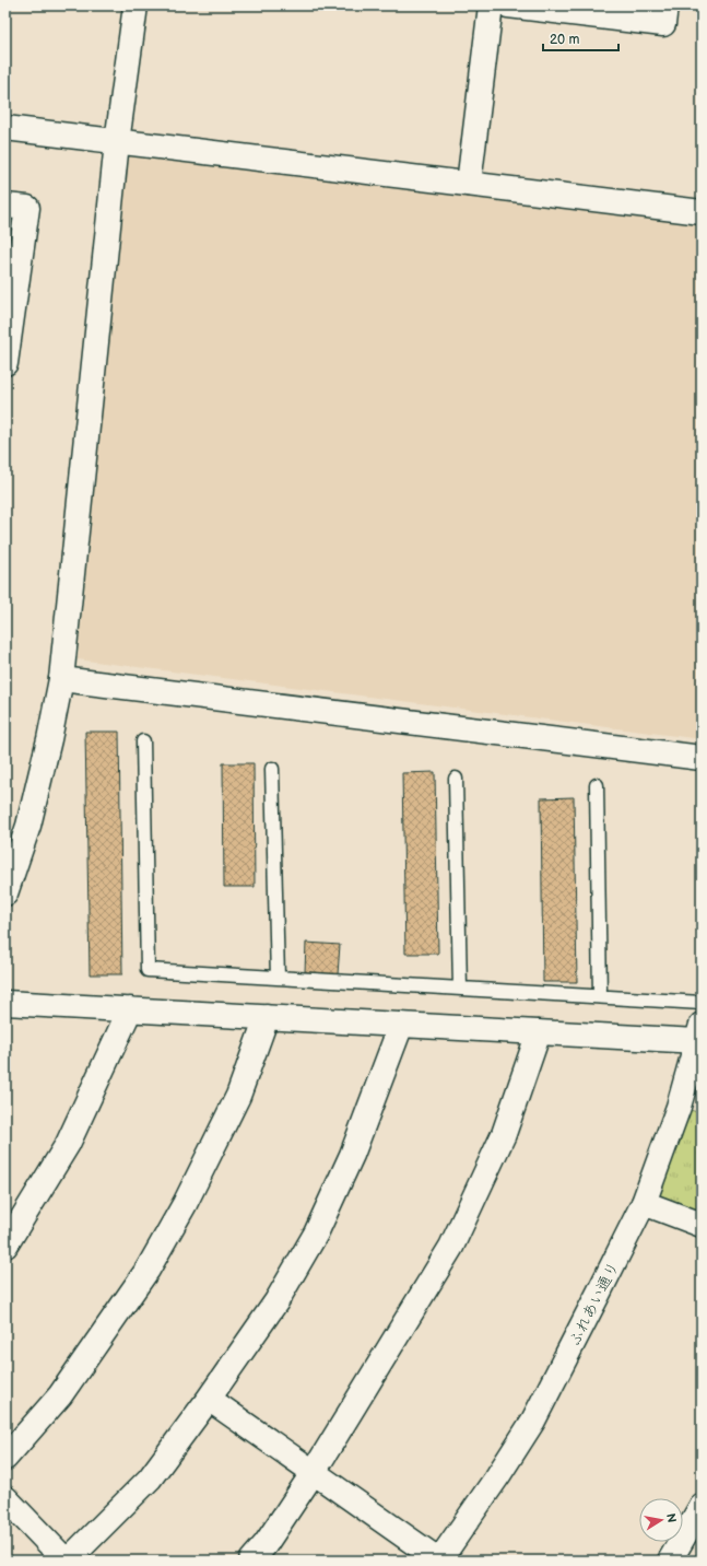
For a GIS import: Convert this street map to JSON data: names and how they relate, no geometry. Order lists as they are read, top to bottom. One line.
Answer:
{"streets":{"street":["ふれあい通り"]},"scale_bar":"20 m","north":"right"}
